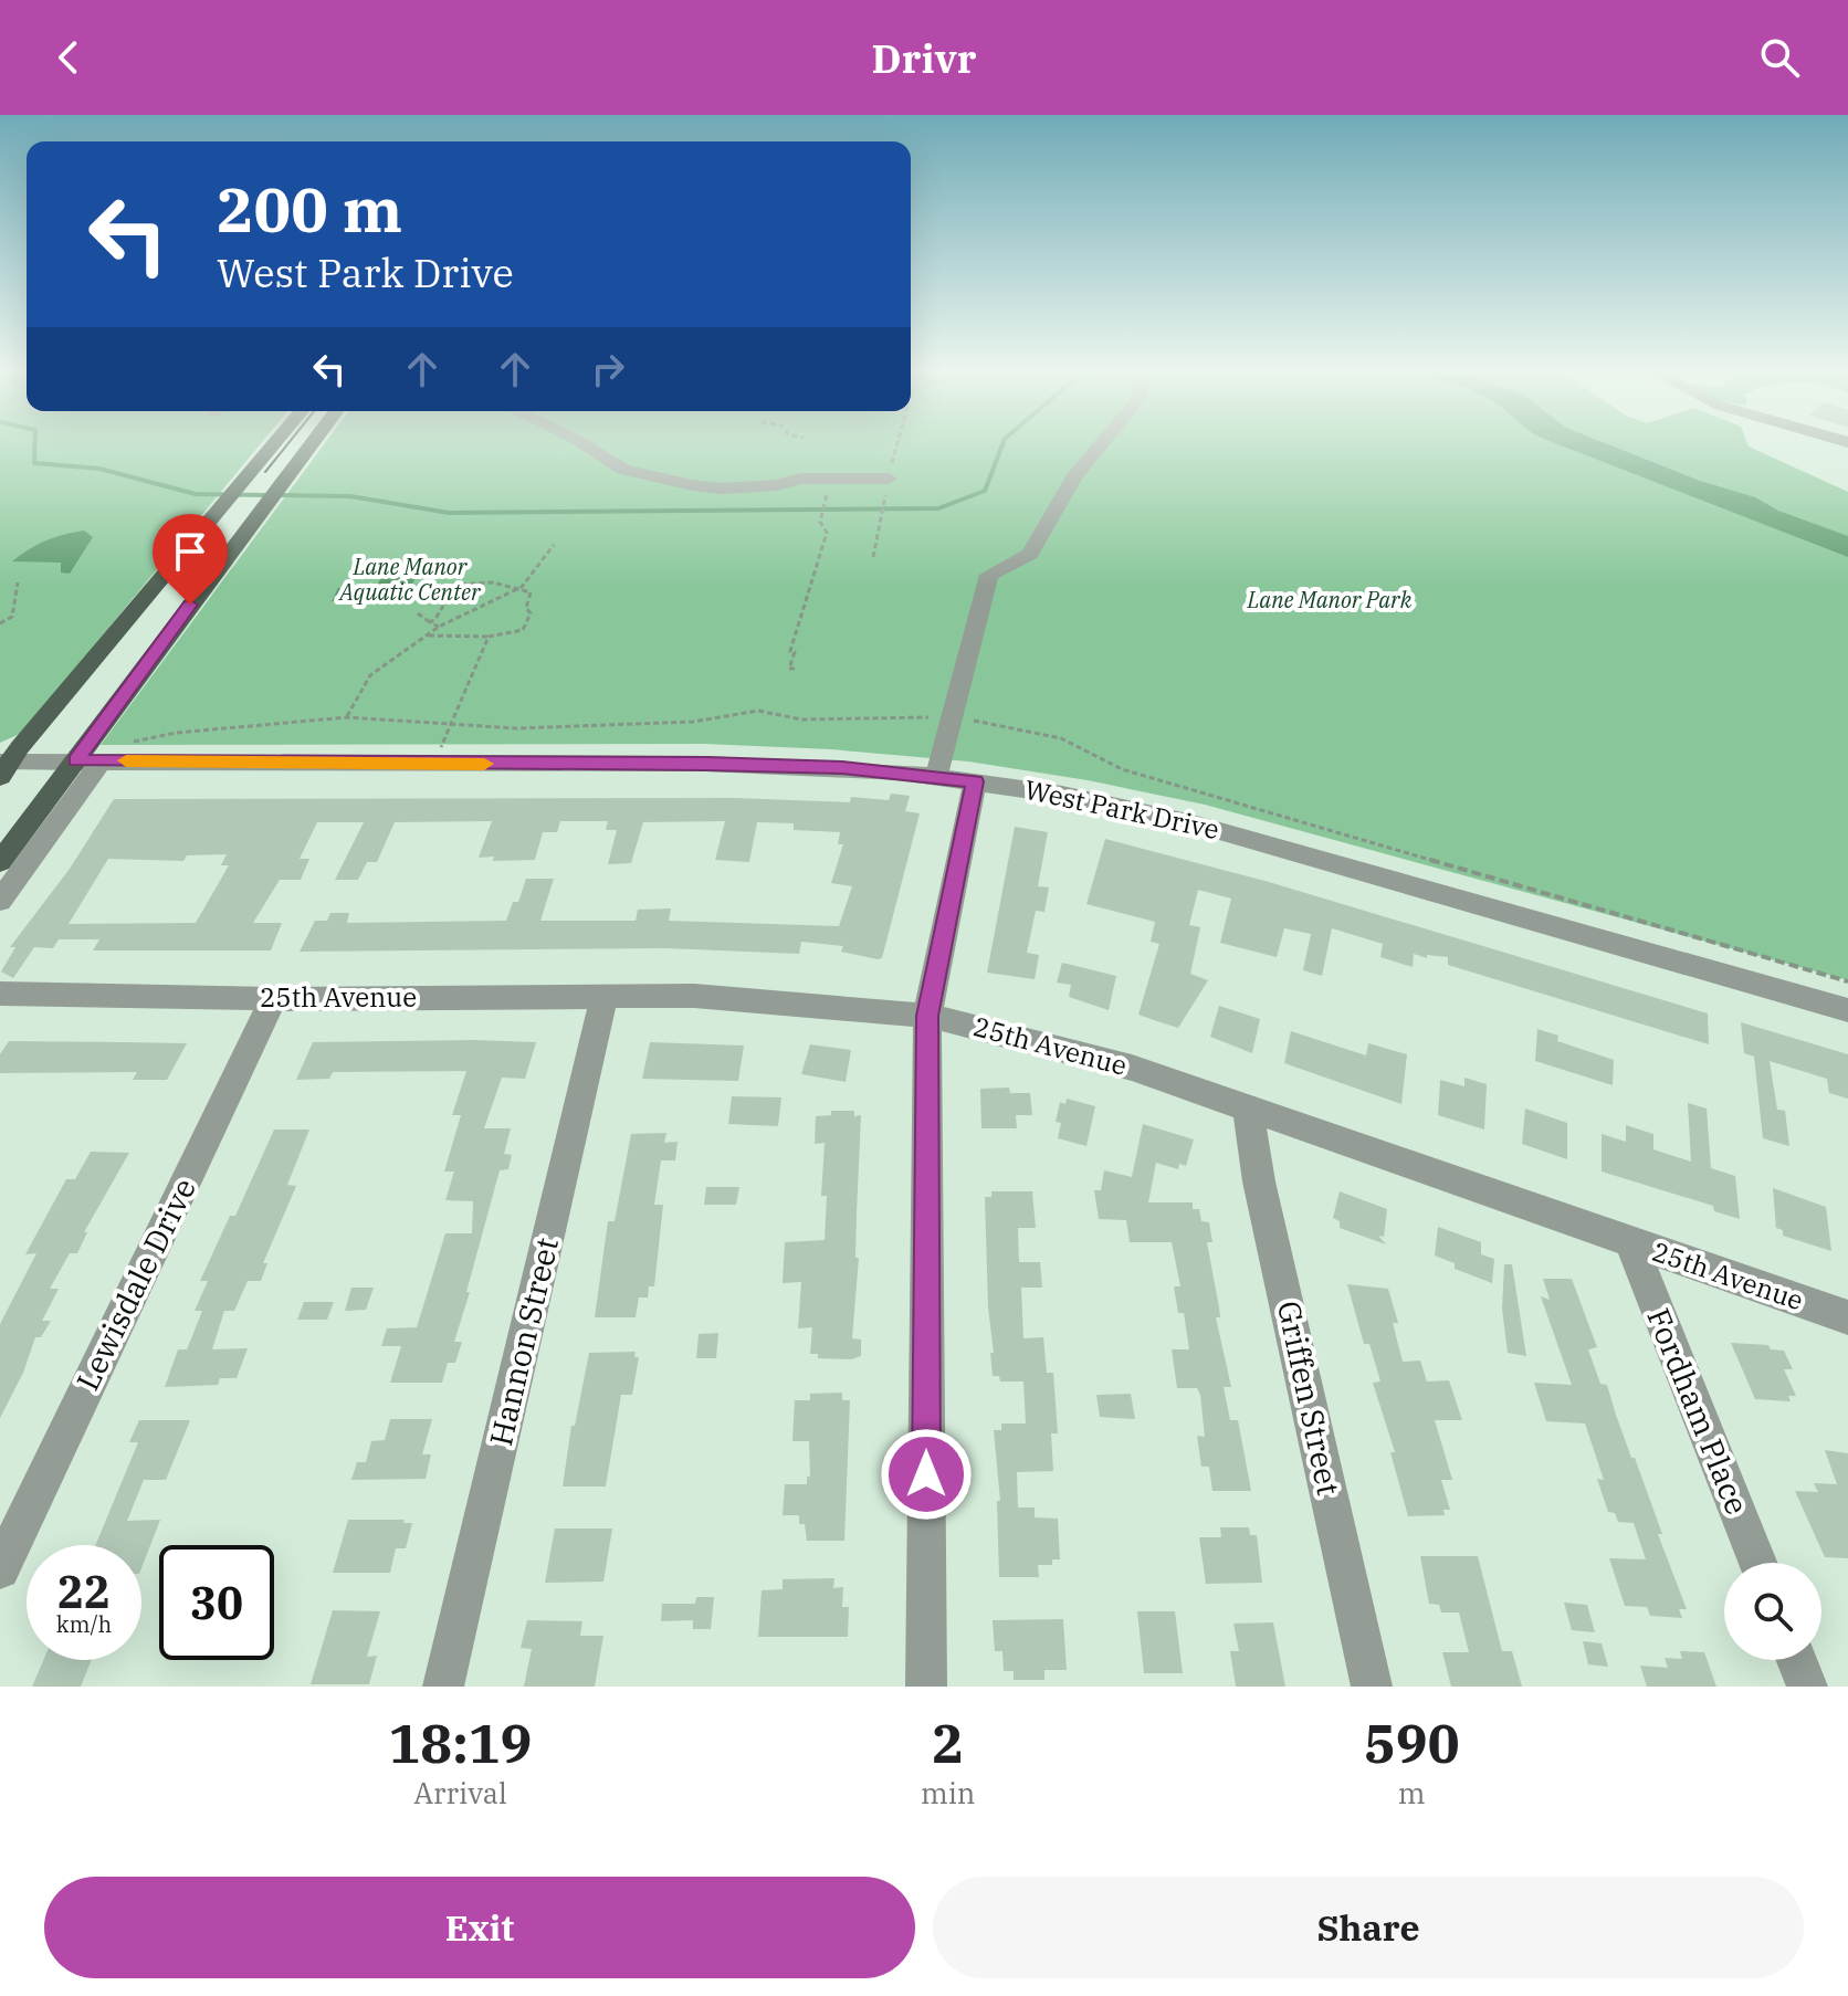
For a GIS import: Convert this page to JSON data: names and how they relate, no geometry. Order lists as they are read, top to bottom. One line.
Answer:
{"streets":{"street":["West Park Drive","25th Avenue","Lewisdale Drive","Hannon Street","Griffen Street","Fordham Place"]},"crossings":[["25th Avenue","Lewisdale Drive"],["25th Avenue","Hannon Street"],["25th Avenue","Griffen Street"],["25th Avenue","Fordham Place"]],"parks":["Lane Manor Aquatic Center","Lane Manor Park"],"page":{"header":"Drivr","turn":["200 m","West Park Drive"],"speed":"22 km/h","limit":"30","eta":["18:19","Arrival","2","min","590","m"],"buttons":["Exit","Share"]}}
